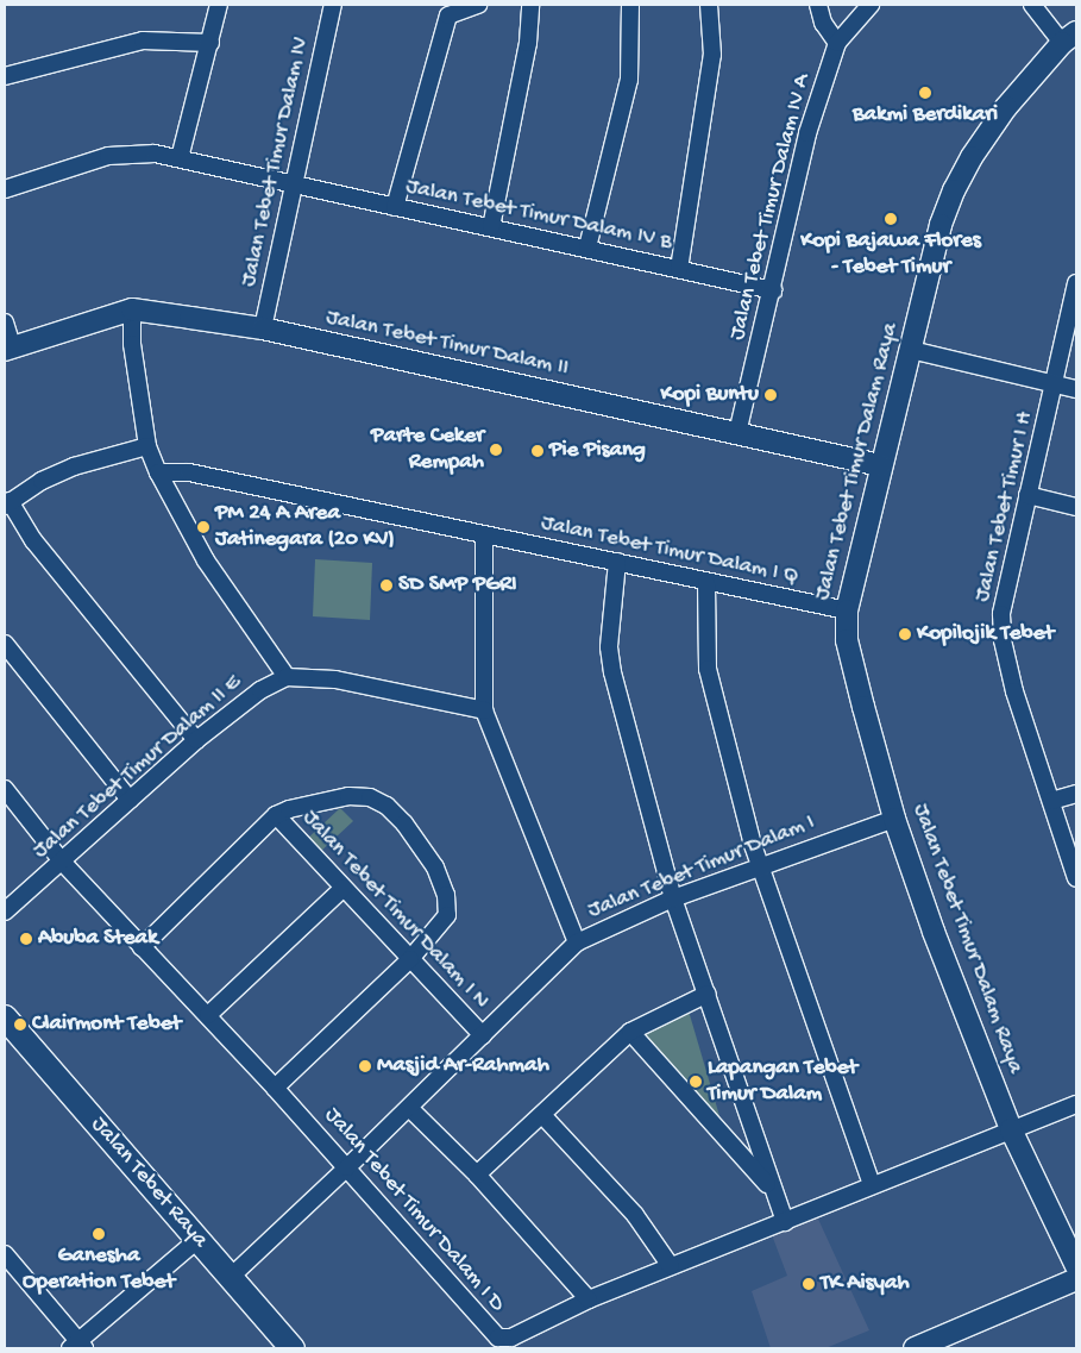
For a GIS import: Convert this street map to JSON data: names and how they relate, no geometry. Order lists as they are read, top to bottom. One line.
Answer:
{"streets":{"main road":["Jalan Tebet Raya"],"street":["Jalan Tebet Timur Dalam IV","Jalan Tebet Timur Dalam IV A","Jalan Tebet Timur Dalam IV B","Jalan Tebet Timur Dalam II","Jalan Tebet Timur Dalam Raya","Jalan Tebet Timur I H","Jalan Tebet Timur Dalam I Q","Jalan Tebet Timur Dalam II E","Jalan Tebet Timur Dalam I","Jalan Tebet Timur Dalam I N","Jalan Tebet Timur Dalam I D"]},"crossings":[["Jalan Tebet Timur Dalam IV","Jalan Tebet Timur Dalam IV B"],["Jalan Tebet Timur Dalam IV","Jalan Tebet Timur Dalam II"],["Jalan Tebet Timur Dalam IV A","Jalan Tebet Timur Dalam IV B"],["Jalan Tebet Timur Dalam IV A","Jalan Tebet Timur Dalam II"],["Jalan Tebet Timur Dalam II","Jalan Tebet Timur Dalam Raya"],["Jalan Tebet Timur Dalam Raya","Jalan Tebet Timur Dalam I Q"],["Jalan Tebet Timur Dalam Raya","Jalan Tebet Timur Dalam I"],["Jalan Tebet Timur Dalam Raya","Jalan Tebet Timur Dalam I D"],["Jalan Tebet Timur Dalam II E","Jalan Tebet Timur Dalam I D"],["Jalan Tebet Timur Dalam I","Jalan Tebet Timur Dalam I N"],["Jalan Tebet Timur Dalam I","Jalan Tebet Raya"],["Jalan Tebet Timur Dalam I","Jalan Tebet Timur Dalam I D"]],"places":["Bakmi Berdikari","Kopi Bajawa Flores - Tebet Timur","Kopi Buntu","Parte Ceker Rempah","Pie Pisang","PM 24 A Area Jatinegara (20 KV)","SD SMP PGRI","Kopilojik Tebet","Abuba Steak","Clairmont Tebet","Masjid Ar-Rahmah","Lapangan Tebet Timur Dalam","Ganesha Operation Tebet","TK Aisyah"]}
